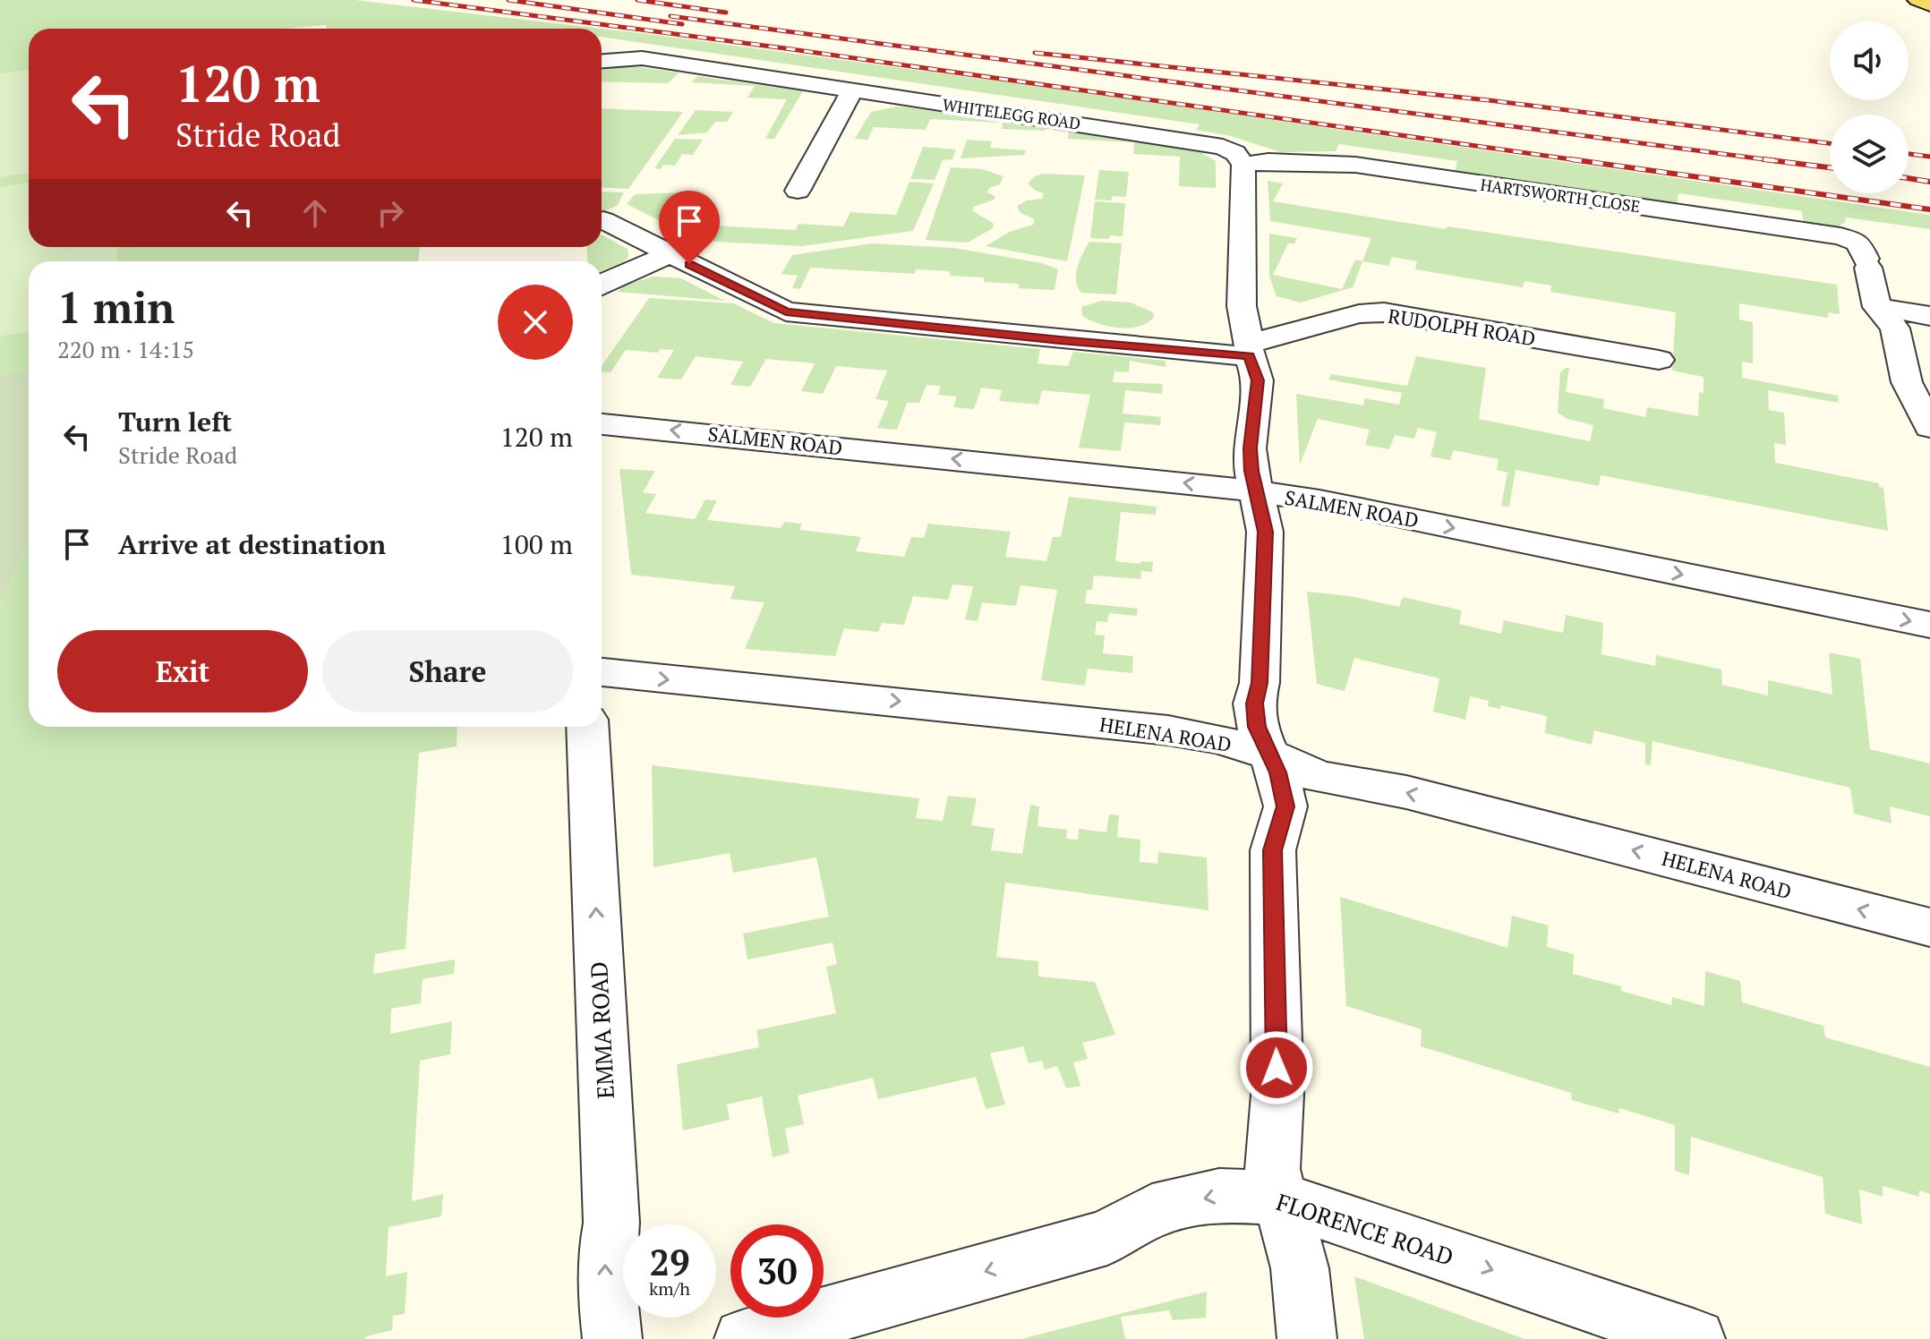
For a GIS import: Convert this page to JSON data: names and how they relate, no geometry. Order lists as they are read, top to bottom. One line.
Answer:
{"streets":{"street":["WHITELEGG ROAD","HARTSWORTH CLOSE","RUDOLPH ROAD","SALMEN ROAD","HELENA ROAD","EMMA ROAD","FLORENCE ROAD"]},"crossings":[["WHITELEGG ROAD","HARTSWORTH CLOSE"]],"one_way":["EMMA ROAD"],"page":{"turn":["120 m","Stride Road"],"heading":["1 min","220 m · 14:15"],"list":[{"name":"Turn left","note":"Stride Road","value":"120 m"},{"name":"Arrive at destination","value":"100 m"}],"buttons":["Exit","Share"],"speed":"29 km/h","limit":"30"}}
